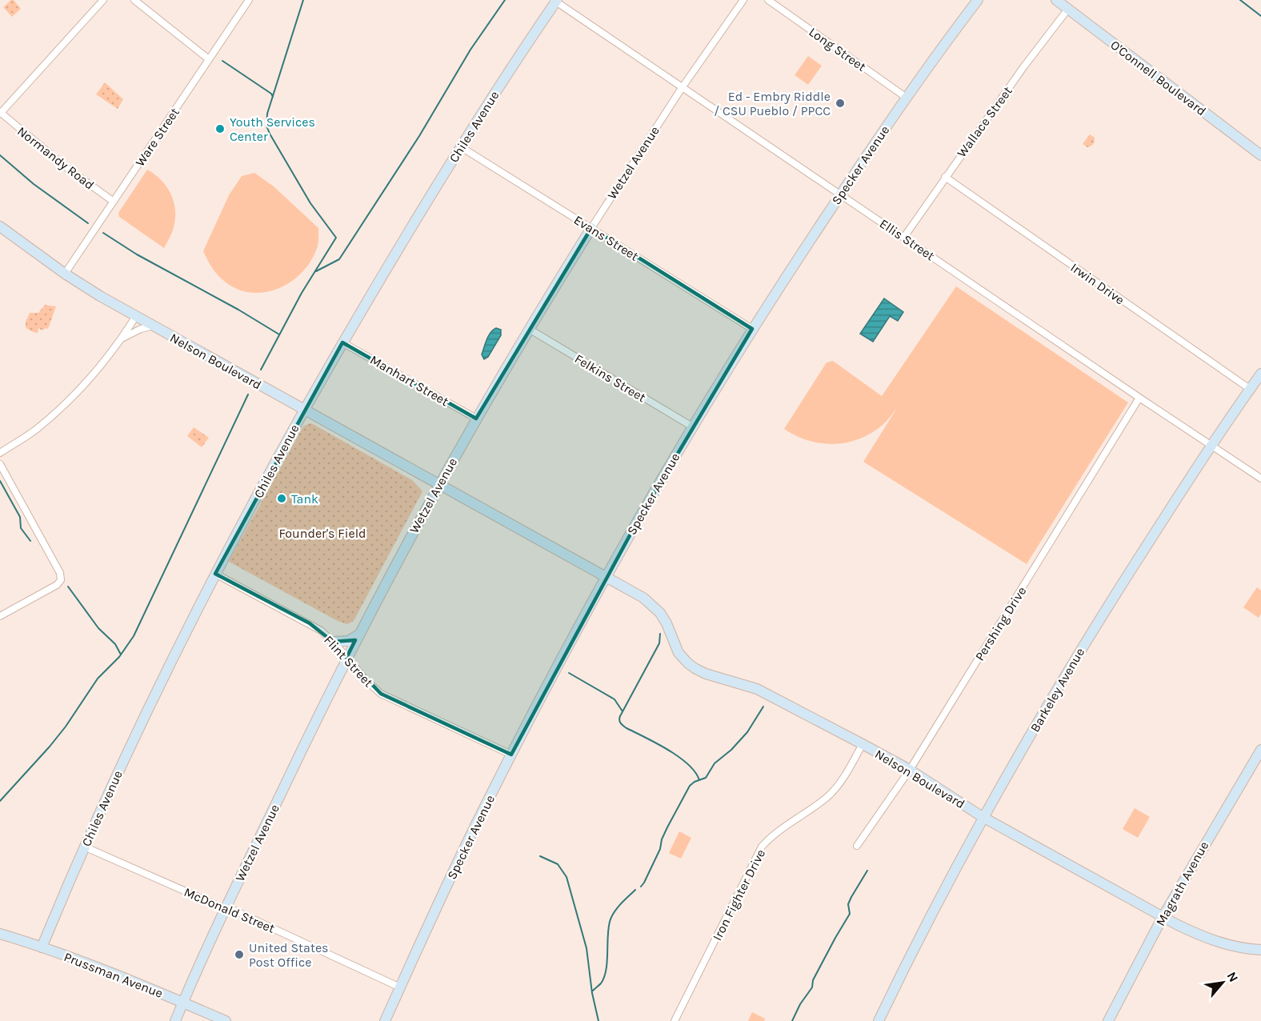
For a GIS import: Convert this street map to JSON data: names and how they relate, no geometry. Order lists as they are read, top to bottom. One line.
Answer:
{"streets":{"street":["Long Street","O'Connell Boulevard","Wallace Street","Chiles Avenue","Ware Street","Normandy Road","Wetzel Avenue","Specker Avenue","Evans Street","Ellis Street","Irwin Drive","Nelson Boulevard","Felkins Street","Manhart Street","Pershing Drive","Flint Street","Barkeley Avenue","Magrath Avenue","Iron Fighter Drive","McDonald Street","Prussman Avenue"]},"crossings":[["Long Street","Specker Avenue"],["O'Connell Boulevard","Wallace Street"],["Wallace Street","Ellis Street"],["Wallace Street","Irwin Drive"],["Chiles Avenue","Evans Street"],["Chiles Avenue","Ellis Street"],["Chiles Avenue","Nelson Boulevard"],["Chiles Avenue","Manhart Street"],["Chiles Avenue","Flint Street"],["Chiles Avenue","McDonald Street"],["Chiles Avenue","Prussman Avenue"],["Ware Street","Normandy Road"],["Ware Street","Nelson Boulevard"],["Wetzel Avenue","Evans Street"],["Wetzel Avenue","Ellis Street"],["Wetzel Avenue","Nelson Boulevard"],["Wetzel Avenue","Felkins Street"],["Wetzel Avenue","Manhart Street"],["Wetzel Avenue","Flint Street"],["Wetzel Avenue","McDonald Street"],["Wetzel Avenue","Prussman Avenue"],["Specker Avenue","Evans Street"],["Specker Avenue","Ellis Street"],["Specker Avenue","Nelson Boulevard"],["Specker Avenue","Felkins Street"],["Specker Avenue","Flint Street"],["Specker Avenue","McDonald Street"],["Ellis Street","Pershing Drive"],["Ellis Street","Barkeley Avenue"],["Irwin Drive","Barkeley Avenue"],["Nelson Boulevard","Pershing Drive"],["Nelson Boulevard","Barkeley Avenue"],["Nelson Boulevard","Magrath Avenue"],["Nelson Boulevard","Iron Fighter Drive"]],"parks":["Founder's Field"],"places":["Ed - Embry Riddle / CSU Pueblo / PPCC","Youth Services Center","Tank","United States Post Office"],"north":"top right"}
